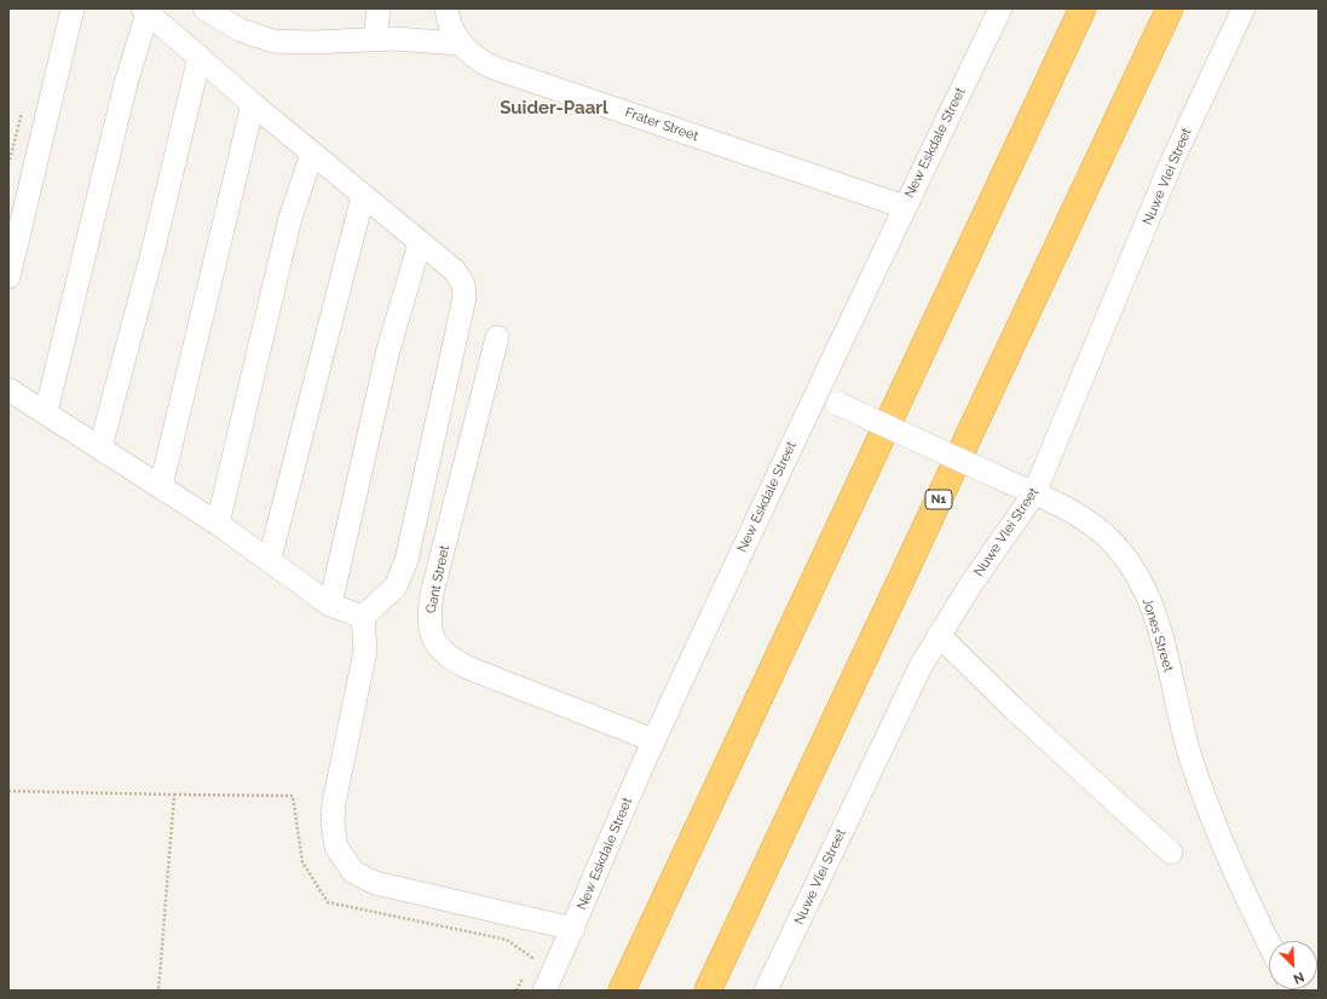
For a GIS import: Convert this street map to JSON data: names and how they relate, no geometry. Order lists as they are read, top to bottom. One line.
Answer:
{"streets":{"highway":["N1"],"street":["Frater Street","New Eskdale Street","Nuwe Vlei Street","Gant Street","Jones Street"]},"crossings":[["Frater Street","New Eskdale Street"],["New Eskdale Street","Gant Street"],["New Eskdale Street","Jones Street"],["Nuwe Vlei Street","Jones Street"]],"districts":["Suider-Paarl"],"north":"bottom right"}
